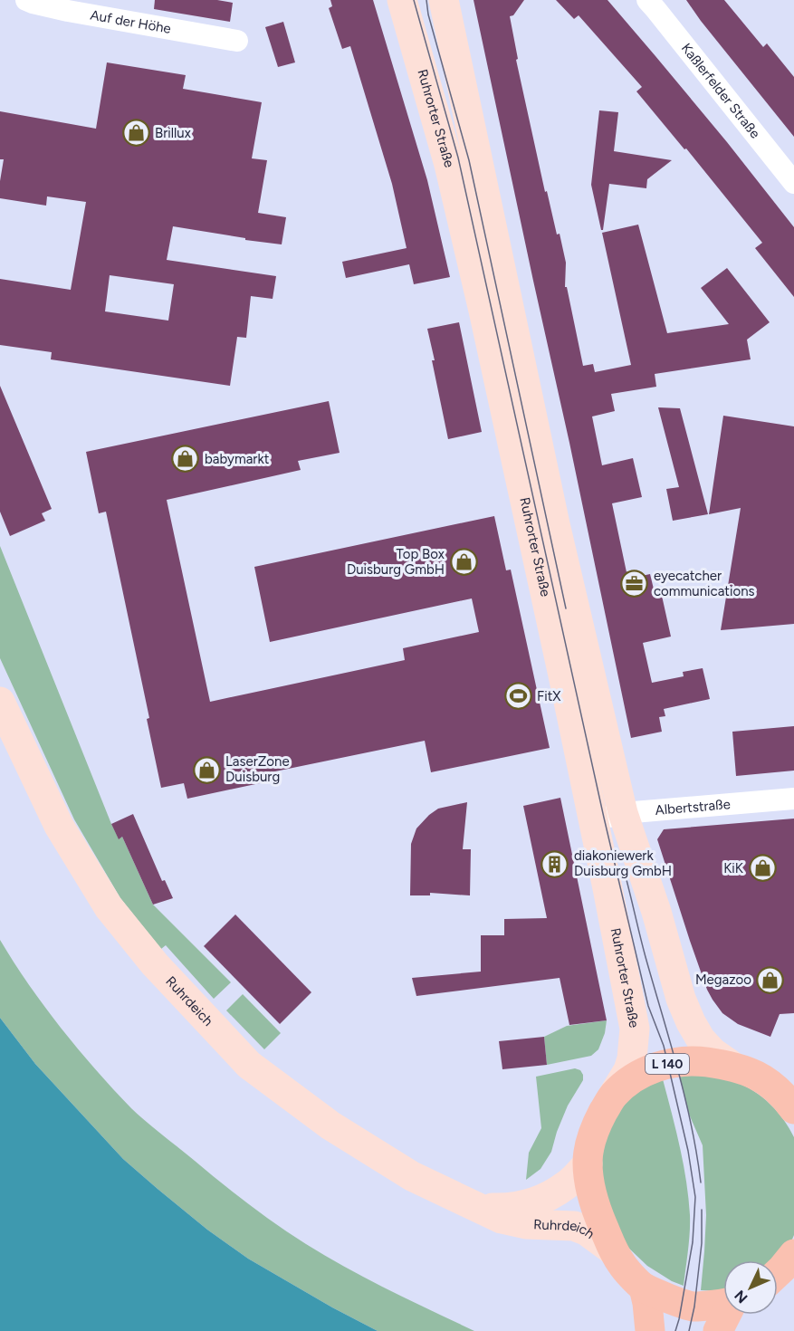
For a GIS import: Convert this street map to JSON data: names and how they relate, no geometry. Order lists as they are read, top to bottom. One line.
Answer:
{"streets":{"main road":["Ruhrorter Straße","Ruhrdeich","L 140"],"street":["Auf der Höhe","Kaßlerfelder Straße","Albertstraße"]},"crossings":[["Ruhrorter Straße","Albertstraße"],["Ruhrorter Straße","Ruhrdeich"]],"places":{"shop":["Brillux","babymarkt","Top Box Duisburg GmbH","LaserZone Duisburg","KiK","Megazoo"],"office":["eyecatcher communications"],"sports":["FitX"],"building":["diakoniewerk Duisburg GmbH"]},"north":"bottom left"}
